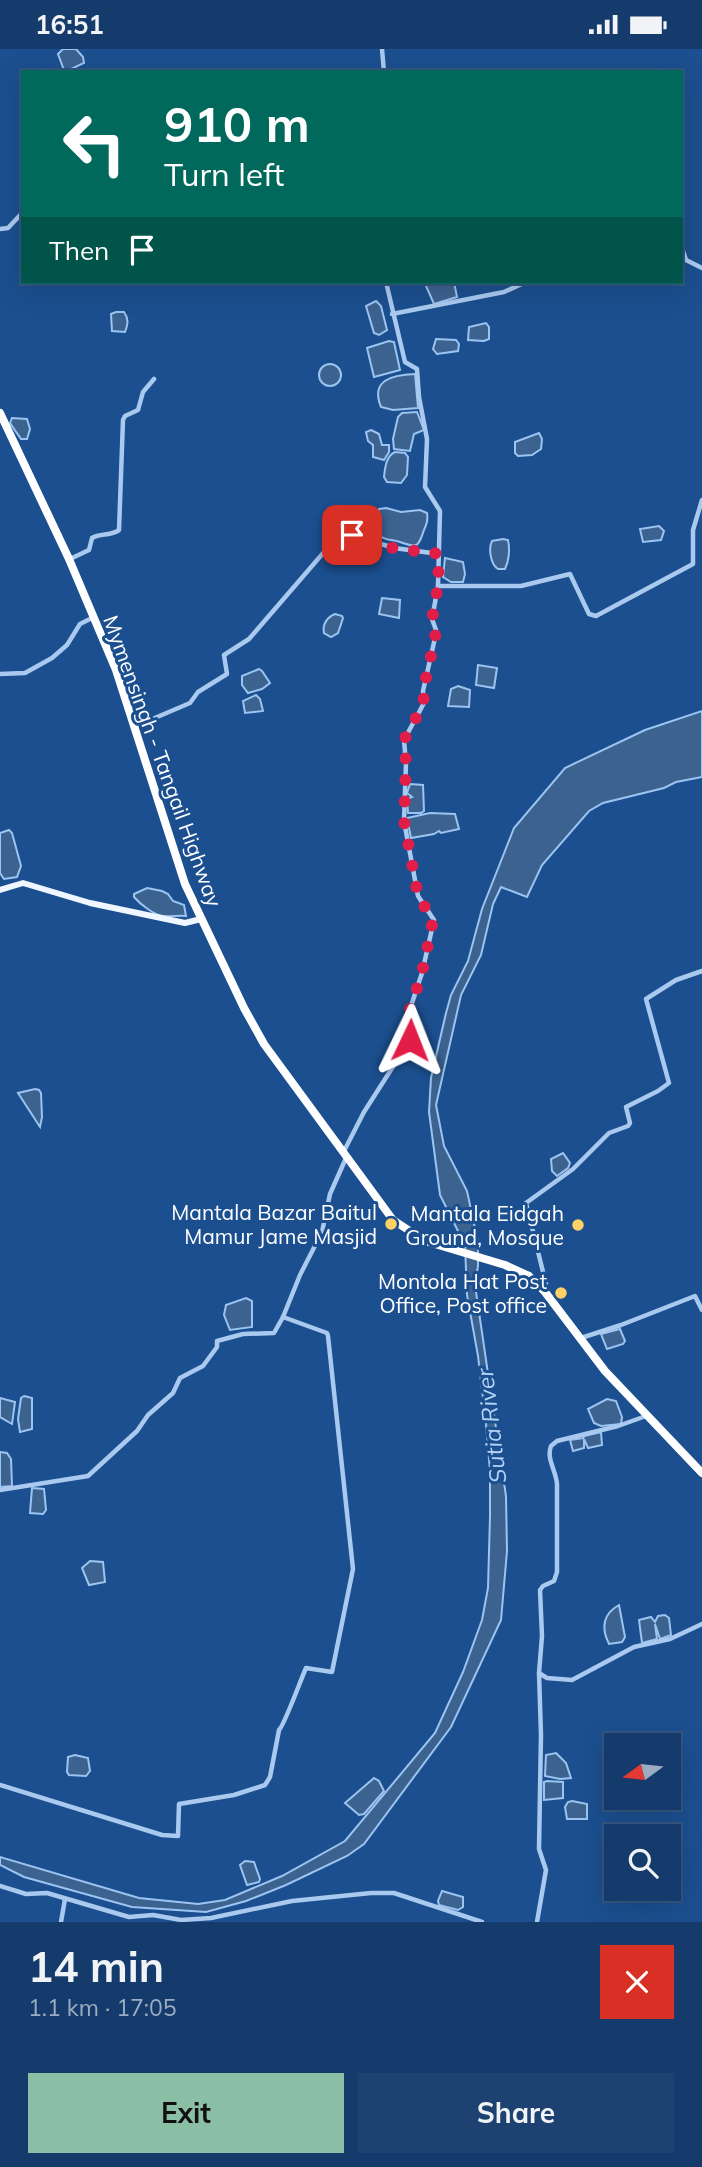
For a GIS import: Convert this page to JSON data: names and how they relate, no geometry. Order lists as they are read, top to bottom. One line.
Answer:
{"streets":{"highway":["Mymensingh - Tangail Highway"]},"water":["Sutia River"],"places":["Mantala Bazar Baitul Mamur Jame Masjid","Mantala Eidgah Ground, Mosque","Montola Hat Post Office, Post office"],"north":"left","page":{"status":"16:51","turn":["910 m","Turn left"],"then":"Then","heading":["14 min","1.1 km · 17:05"],"buttons":["Exit","Share"]}}
